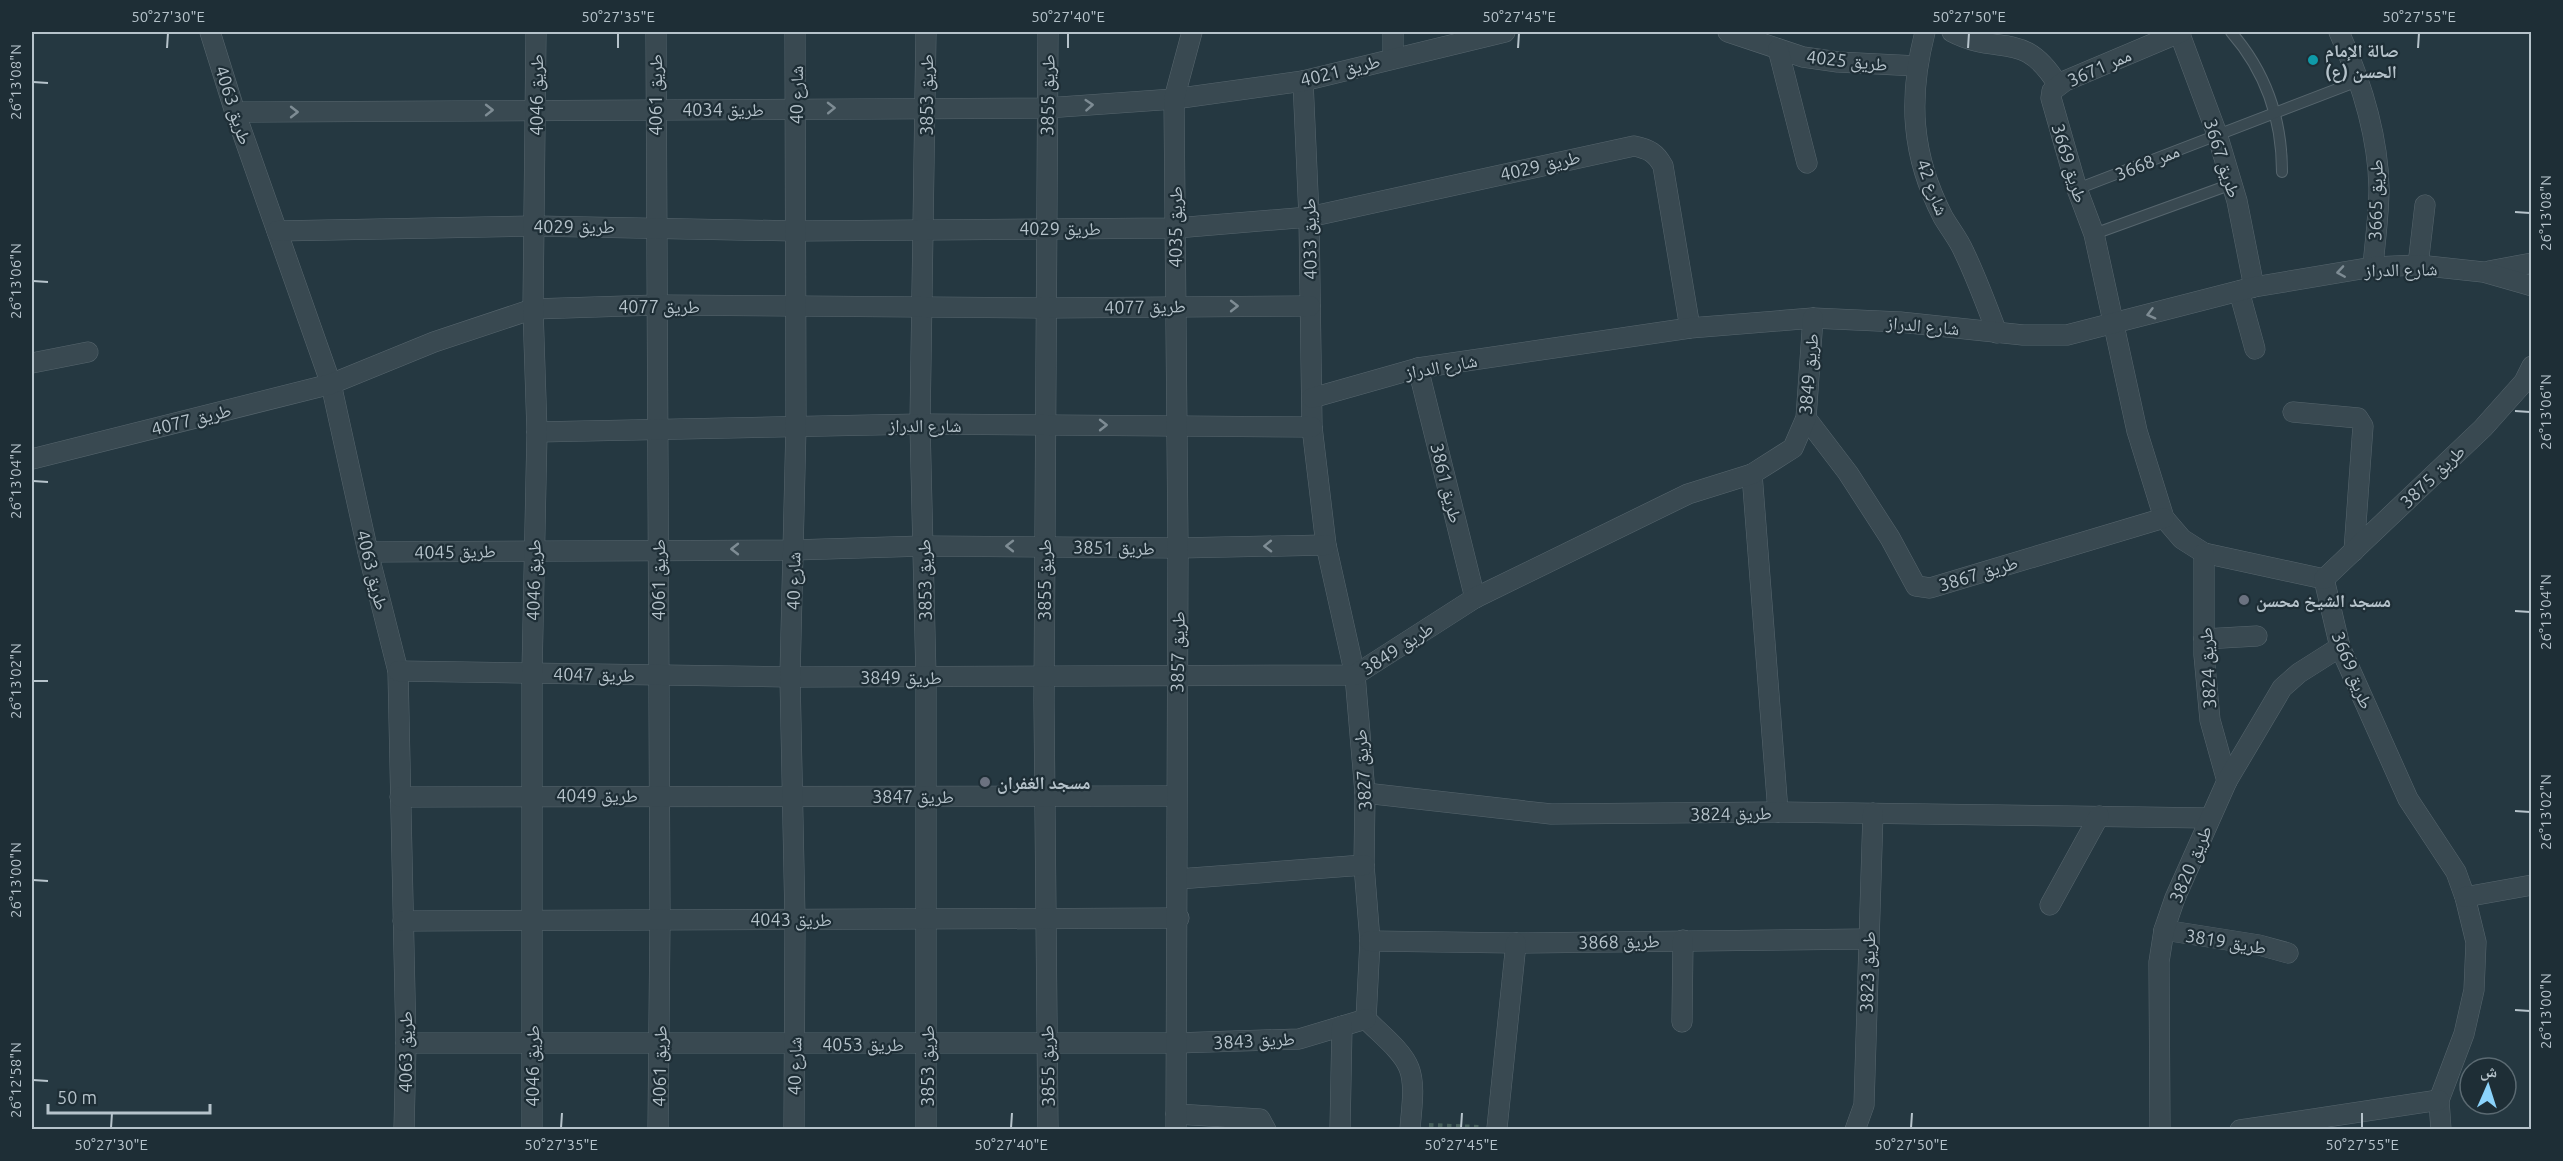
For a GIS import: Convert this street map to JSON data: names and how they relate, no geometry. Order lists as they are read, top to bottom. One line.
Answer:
{"streets":{"street":["طريق 4025","ممر 3671","طريق 4021","طريق 4046","طريق 4061","شارع 40","طريق 3853","طريق 3855","طريق 4063","طريق 4034","طريق 3667","طريق 3669","طريق 4029","شارع 42","طريق 3665","طريق 4035","طريق 4033","شارع الدراز","طريق 4077","طريق 3849","طريق 3875","طريق 3861","طريق 3851","طريق 4045","طريق 3867","طريق 3857","طريق 3824","طريق 4047","طريق 3827","طريق 4049","طريق 3847","طريق 3820","طريق 4043","طريق 3868","طريق 3819","طريق 3823","طريق 3843","طريق 4053"],"lane":["ممر 3668"]},"crossings":[["طريق 4025","شارع 42"],["ممر 3671","طريق 3667"],["ممر 3671","طريق 3669"],["طريق 4021","طريق 4034"],["طريق 4021","طريق 4035"],["طريق 4021","طريق 4033"],["طريق 4046","طريق 4034"],["طريق 4046","طريق 4029"],["طريق 4046","شارع الدراز"],["طريق 4046","طريق 4077"],["طريق 4046","طريق 4045"],["طريق 4046","طريق 4047"],["طريق 4046","طريق 4049"],["طريق 4046","طريق 4043"],["طريق 4046","طريق 4053"],["طريق 4061","طريق 4034"],["طريق 4061","طريق 4029"],["طريق 4061","شارع الدراز"],["طريق 4061","طريق 4077"],["طريق 4061","طريق 4045"],["طريق 4061","طريق 4047"],["طريق 4061","طريق 4049"],["طريق 4061","طريق 4043"],["طريق 4061","طريق 4053"],["شارع 40","طريق 4034"],["شارع 40","طريق 4029"],["شارع 40","شارع الدراز"],["شارع 40","طريق 4077"],["شارع 40","طريق 3849"],["شارع 40","طريق 3851"],["شارع 40","طريق 4045"],["شارع 40","طريق 4047"],["شارع 40","طريق 4049"],["شارع 40","طريق 3847"],["شارع 40","طريق 4043"],["شارع 40","طريق 4053"],["طريق 3853","طريق 4034"],["طريق 3853","طريق 4029"],["طريق 3853","شارع الدراز"],["طريق 3853","طريق 4077"],["طريق 3853","طريق 3849"],["طريق 3853","طريق 3851"],["طريق 3853","طريق 3847"],["طريق 3853","طريق 4043"],["طريق 3853","طريق 4053"],["طريق 3855","طريق 4034"],["طريق 3855","طريق 4029"],["طريق 3855","شارع الدراز"],["طريق 3855","طريق 4077"],["طريق 3855","طريق 3849"],["طريق 3855","طريق 3851"],["طريق 3855","طريق 3847"],["طريق 3855","طريق 4043"],["طريق 3855","طريق 4053"],["طريق 4063","طريق 4034"],["طريق 4063","طريق 4029"],["طريق 4063","طريق 4077"],["طريق 4063","طريق 4045"],["طريق 4063","طريق 4047"],["طريق 4063","طريق 4049"],["طريق 4063","طريق 4043"],["طريق 4063","طريق 4053"],["طريق 4034","طريق 4035"],["طريق 3667","ممر 3668"],["طريق 3667","شارع الدراز"],["ممر 3668","طريق 3669"],["ممر 3668","طريق 3665"],["طريق 3669","شارع الدراز"],["طريق 3669","طريق 3875"],["طريق 3669","طريق 3867"],["طريق 3669","طريق 3824"],["طريق 3669","طريق 3820"],["طريق 4029","طريق 4035"],["طريق 4029","طريق 4033"],["طريق 4029","شارع الدراز"],["شارع 42","شارع الدراز"],["طريق 3665","شارع الدراز"],["طريق 4035","شارع الدراز"],["طريق 4035","طريق 4077"],["طريق 4035","طريق 3857"],["طريق 4033","شارع الدراز"],["طريق 4033","طريق 4077"],["طريق 4033","طريق 3827"],["شارع الدراز","طريق 3849"],["شارع الدراز","طريق 3861"],["شارع الدراز","طريق 3857"],["شارع الدراز","طريق 3827"],["طريق 3849","طريق 3861"],["طريق 3849","طريق 3867"],["طريق 3849","طريق 3857"],["طريق 3849","طريق 4047"],["طريق 3849","طريق 3827"],["طريق 3851","طريق 4045"],["طريق 3851","طريق 3857"],["طريق 3851","طريق 3827"],["طريق 3857","طريق 3847"],["طريق 3857","طريق 4043"],["طريق 3857","طريق 3843"],["طريق 3857","طريق 4053"],["طريق 3824","طريق 3827"],["طريق 3824","طريق 3820"],["طريق 3824","طريق 3823"],["طريق 3827","طريق 3868"],["طريق 3827","طريق 3843"],["طريق 4049","طريق 3847"],["طريق 3820","طريق 3819"],["طريق 3868","طريق 3823"],["طريق 3843","طريق 4053"]],"one_way":["طريق 4034","طريق 3851"],"places":["صالة الإمام الحسن (ع)","مسجد الشيخ محسن","مسجد الغفران"],"scale_bar":"50 m","north":"top","coordinates":["50°27'30\"E","50°27'35\"E","50°27'40\"E","50°27'45\"E","50°27'50\"E","50°27'55\"E","26°13'08\"N","26°13'06\"N","26°13'04\"N","26°13'02\"N","26°13'00\"N","26°12'58\"N"]}
